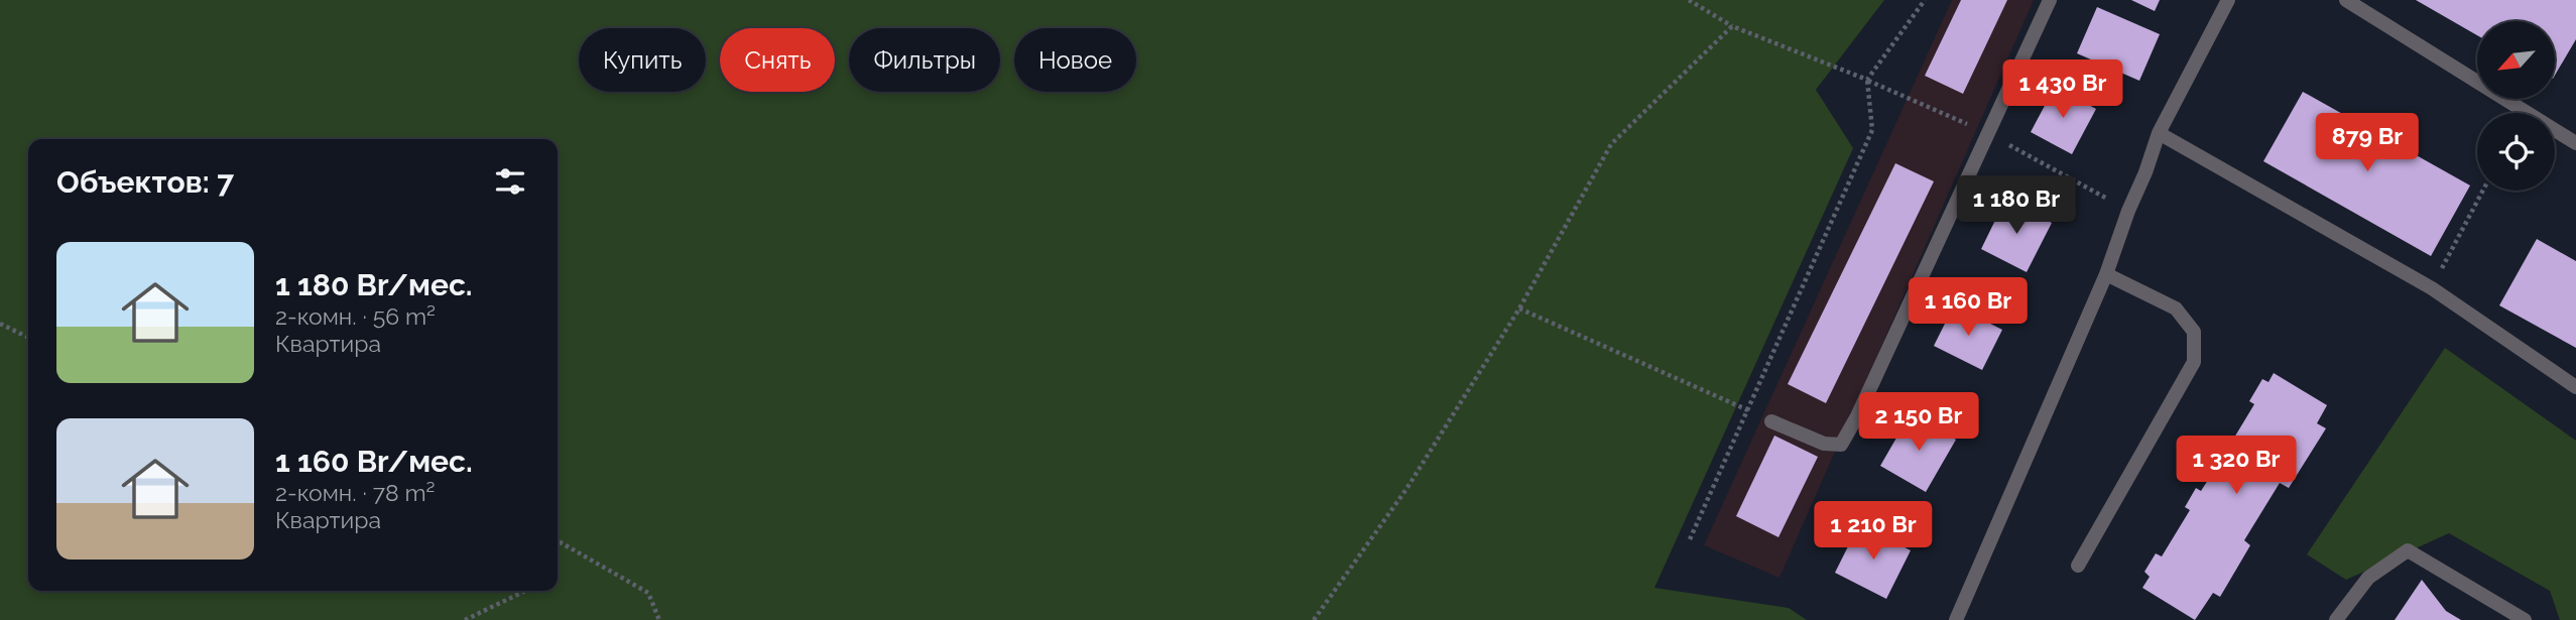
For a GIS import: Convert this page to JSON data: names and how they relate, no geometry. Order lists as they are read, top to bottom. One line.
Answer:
{"north":"bottom left","page":{"chip":["Купить","Снять","Фильтры","Новое"],"price":["1 430 Br","879 Br","1 180 Br","1 160 Br","2 150 Br","1 320 Br","1 210 Br"],"heading":"Объектов: 7","list":[{"name":"1 180 Br/мес.","note":"2-комн. · 56 m² · Квартира"},{"name":"1 160 Br/мес.","note":"2-комн. · 78 m² · Квартира"}]}}
